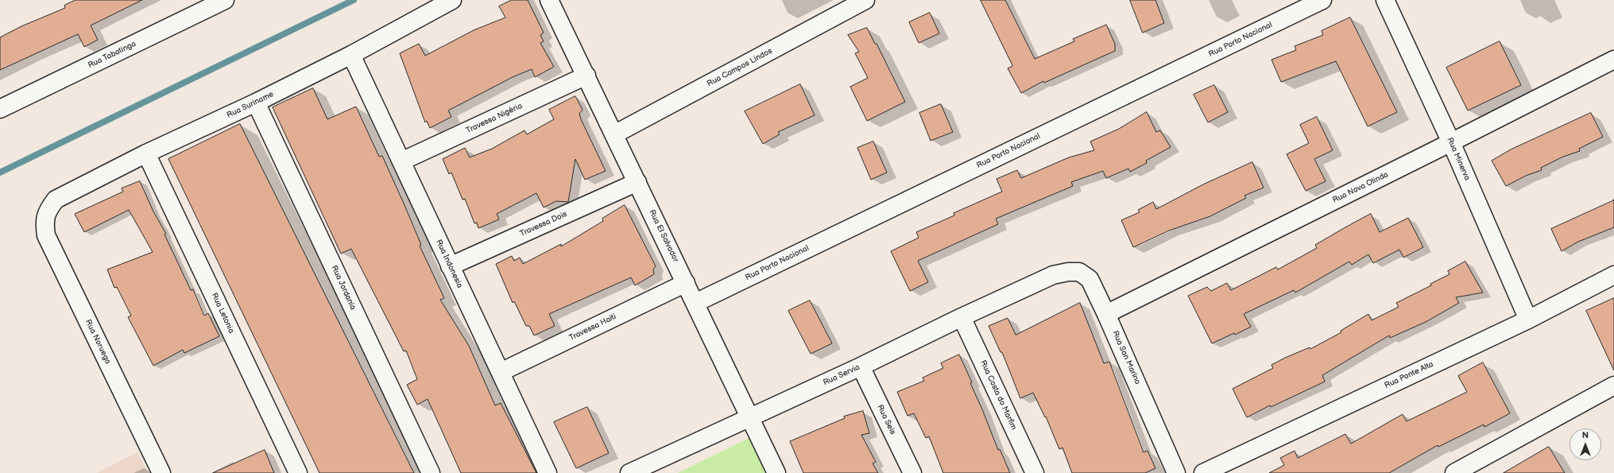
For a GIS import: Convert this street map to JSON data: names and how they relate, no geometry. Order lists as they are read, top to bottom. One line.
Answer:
{"streets":{"street":["Rua Porto Nacional","Rua Tabatinga","Rua Campos Lindos","Rua Suriname","Travessa Nigéria","Rua Minerva","Rua Nova Olinda","Travessa Dois","Rua El Salvador","Rua Indonesia","Rua Jordania","Rua Letonia","Travessa Haiti","Rua Noruega","Rua San Marino","Rua Servia","Rua Ponte Alta","Rua Costa do Marfim","Rua Seis"]},"crossings":[["Rua Porto Nacional","Rua El Salvador"],["Rua Campos Lindos","Rua El Salvador"],["Rua Suriname","Rua Indonesia"],["Rua Suriname","Rua Jordania"],["Rua Suriname","Rua Letonia"],["Rua Suriname","Rua Noruega"],["Travessa Nigéria","Rua El Salvador"],["Travessa Nigéria","Rua Indonesia"],["Rua Minerva","Rua Nova Olinda"],["Rua Minerva","Rua Ponte Alta"],["Rua Nova Olinda","Rua San Marino"],["Travessa Dois","Rua El Salvador"],["Travessa Dois","Rua Indonesia"],["Rua El Salvador","Travessa Haiti"],["Rua El Salvador","Rua Servia"],["Rua Indonesia","Travessa Haiti"],["Rua San Marino","Rua Servia"],["Rua Servia","Rua Costa do Marfim"],["Rua Servia","Rua Seis"]],"north":"top"}
